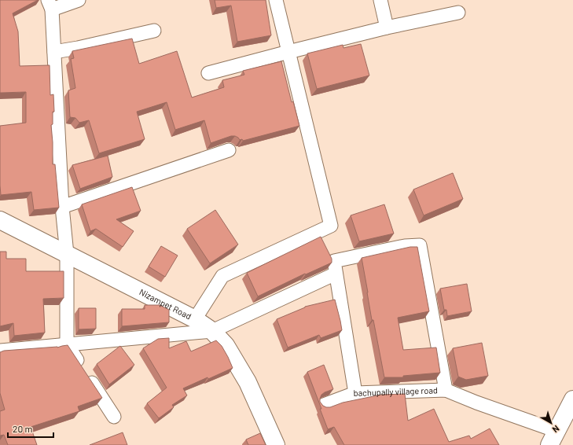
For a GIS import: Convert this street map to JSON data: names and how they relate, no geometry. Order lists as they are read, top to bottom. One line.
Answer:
{"streets":{"main road":["Nizampet Road"],"street":["bachupally village road"]},"scale_bar":"20 m","north":"bottom right"}
